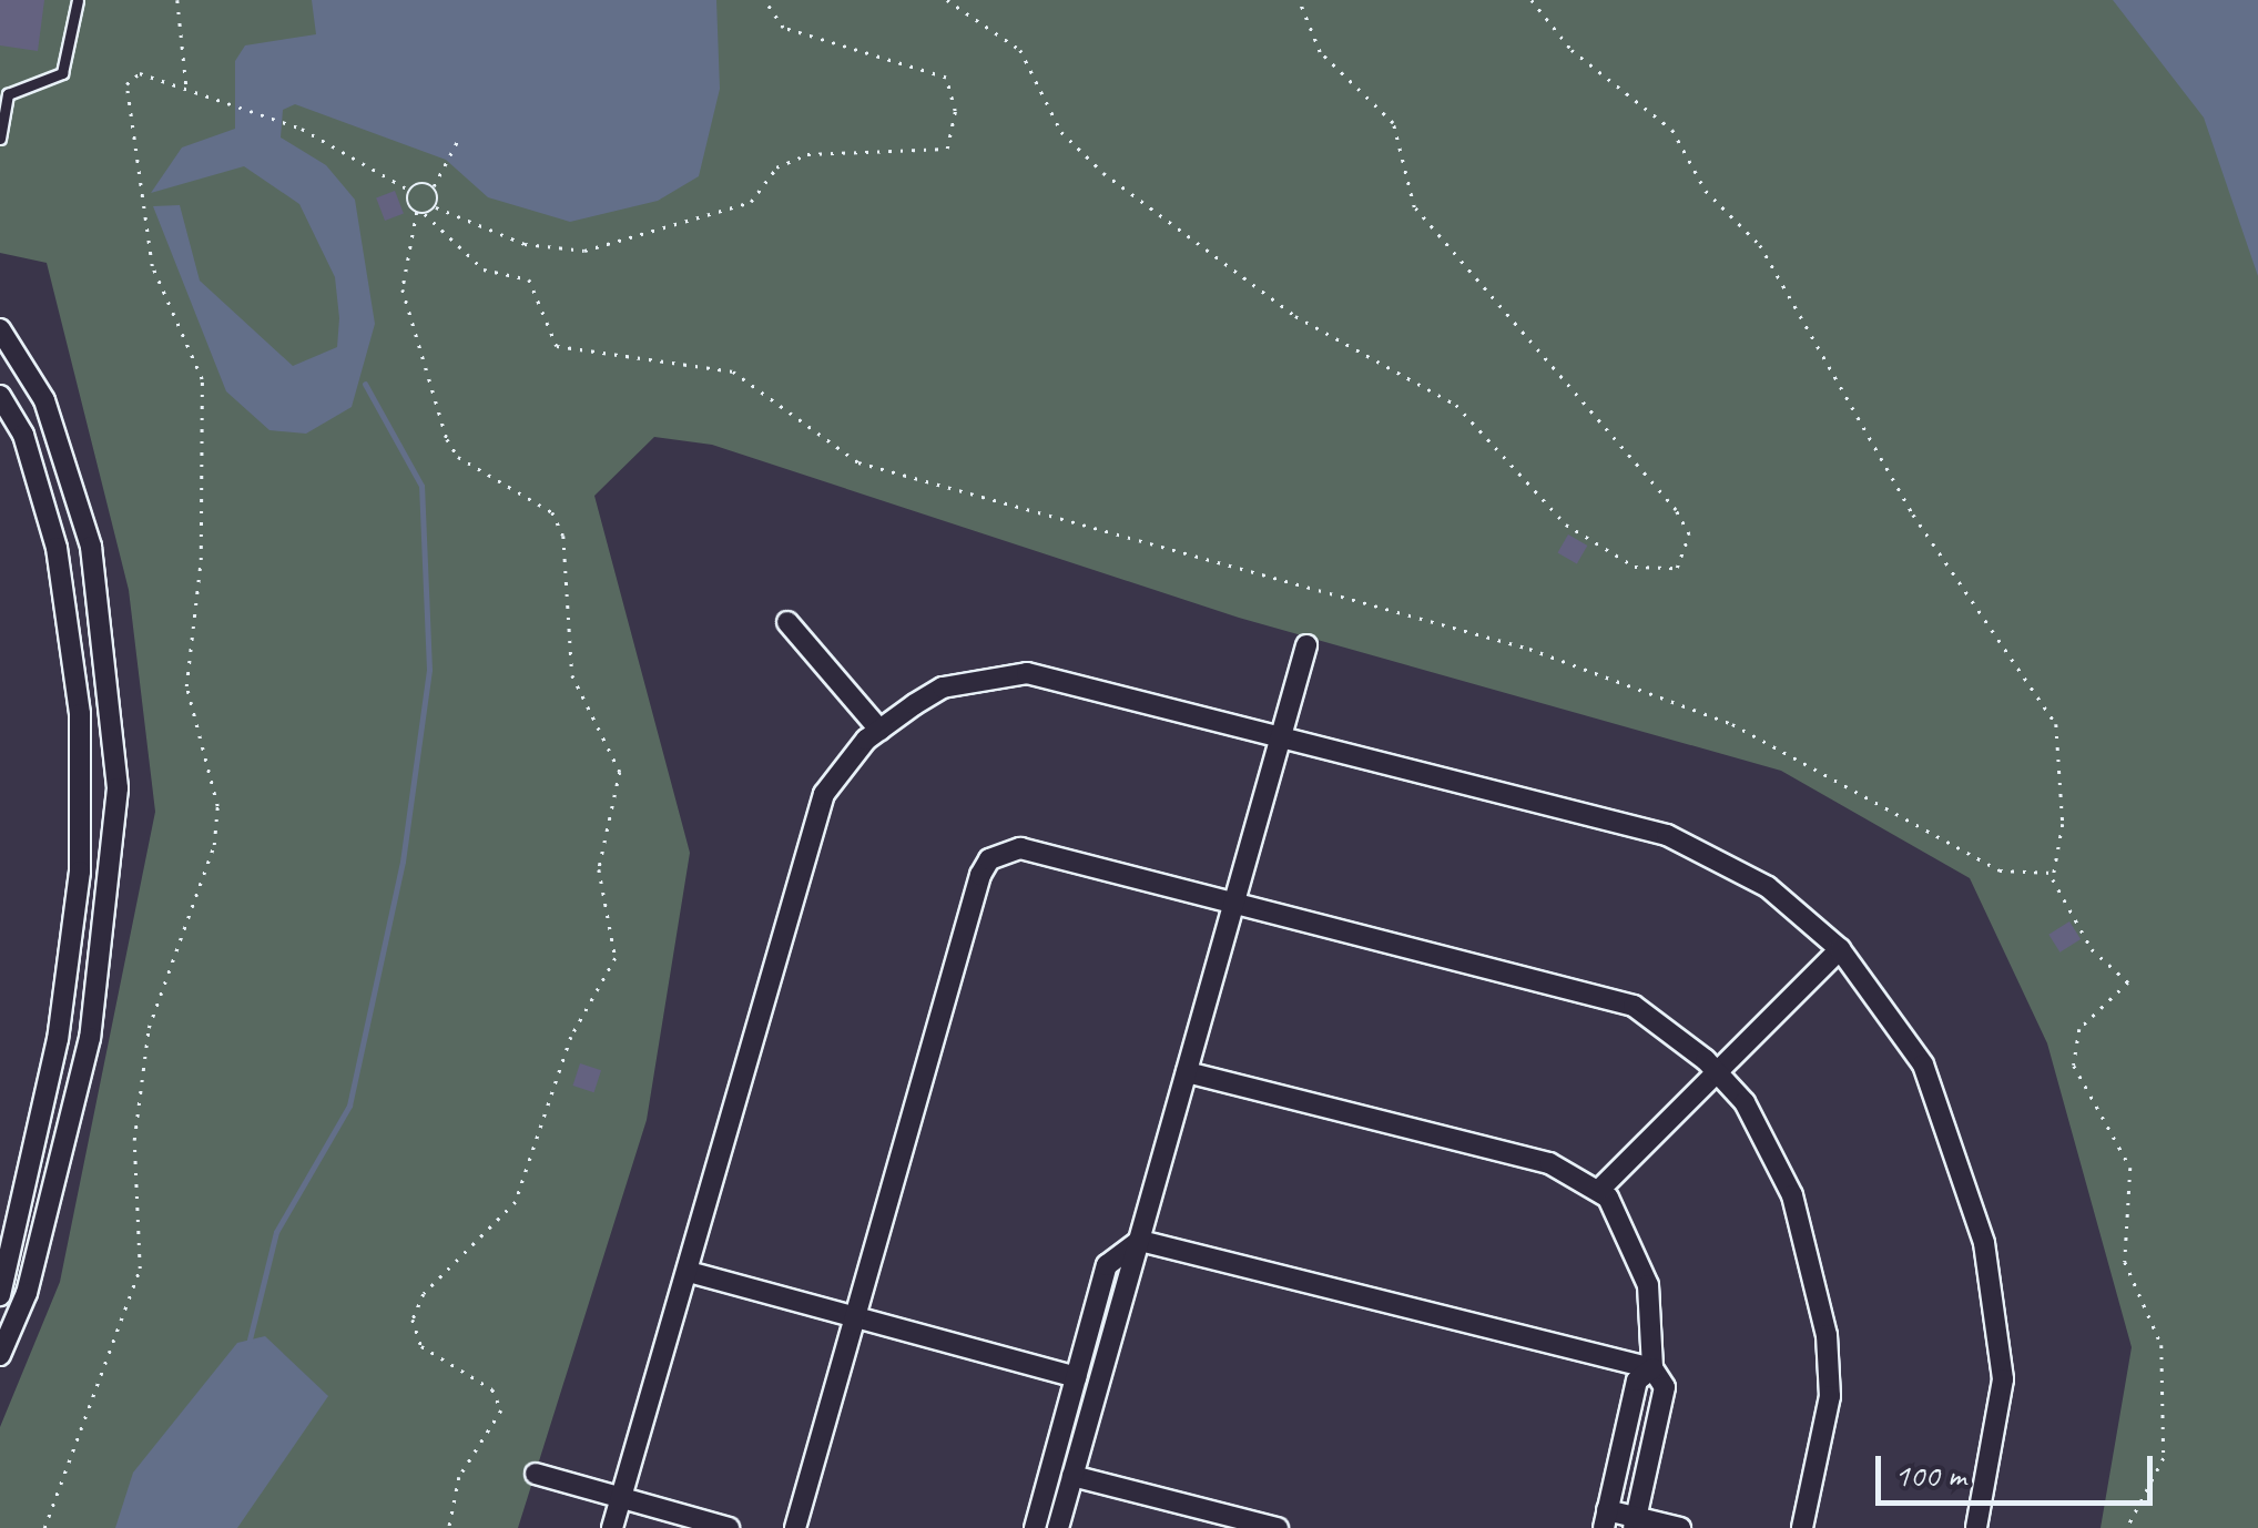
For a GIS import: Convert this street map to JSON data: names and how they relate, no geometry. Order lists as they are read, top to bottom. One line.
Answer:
{"scale_bar":"100 m"}
